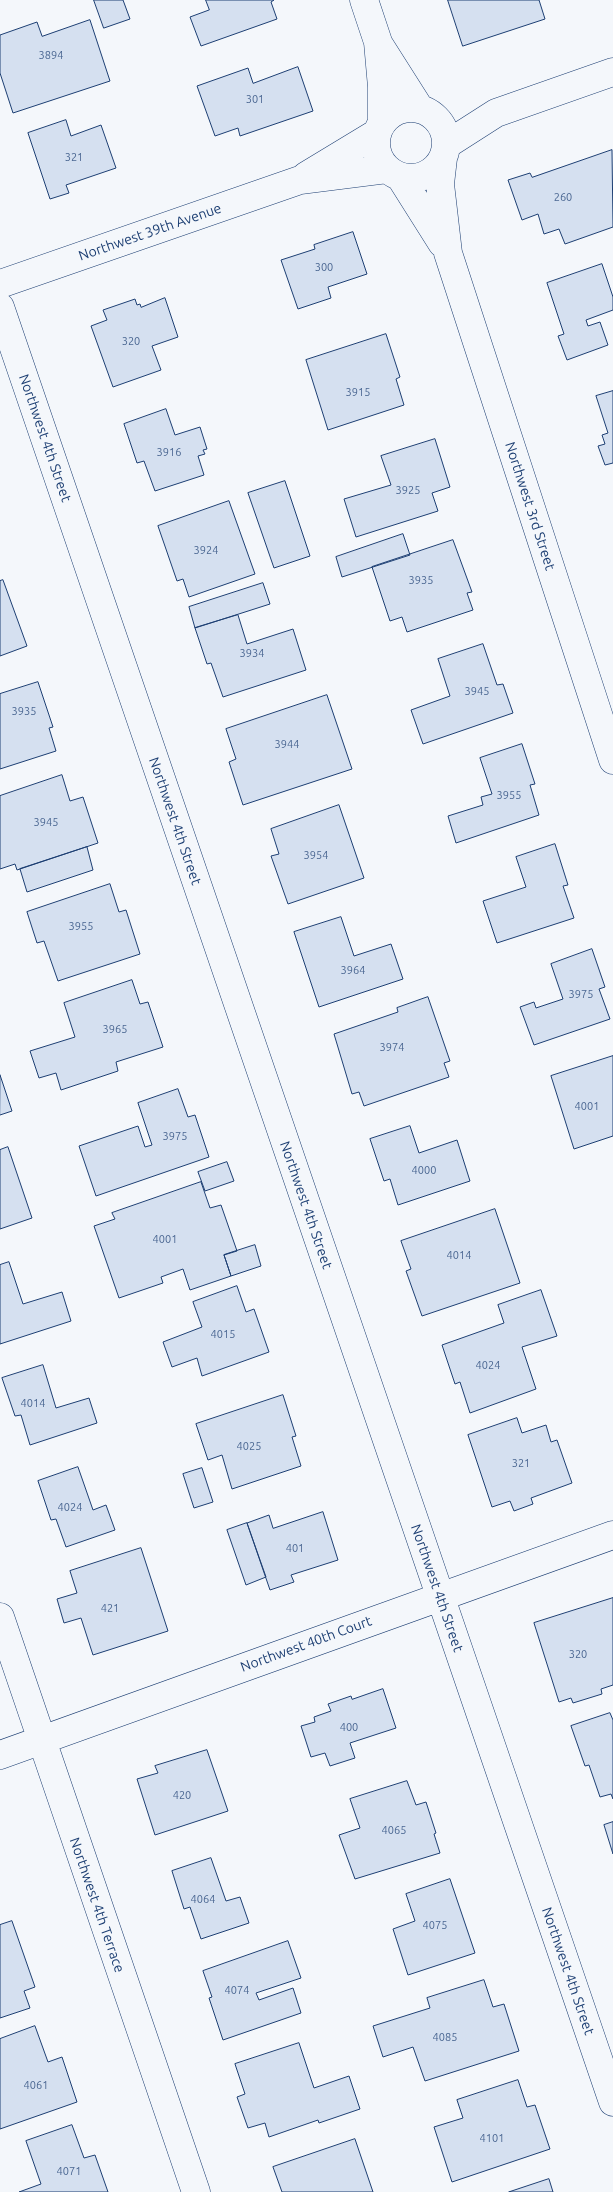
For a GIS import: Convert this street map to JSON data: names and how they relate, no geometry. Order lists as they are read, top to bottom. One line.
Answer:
{"streets":{"street":["Northwest 39th Avenue","Northwest 4th Street","Northwest 3rd Street","Northwest 40th Court","Northwest 4th Terrace"]},"crossings":[["Northwest 39th Avenue","Northwest 3rd Street"],["Northwest 4th Street","Northwest 40th Court"],["Northwest 40th Court","Northwest 4th Terrace"]],"house_numbers":["3894","301","321","260","300","320","3915","3916","3925","3924","3935","3934","3945","3935","3944","3955","3945","3954","3955","3964","3975","3965","3974","4001","3975","4000","4001","4014","4015","4024","4014","4025","321","4024","401","421","320","400","420","4065","4064","4075","4074","4085","4061","4101","4071"]}
